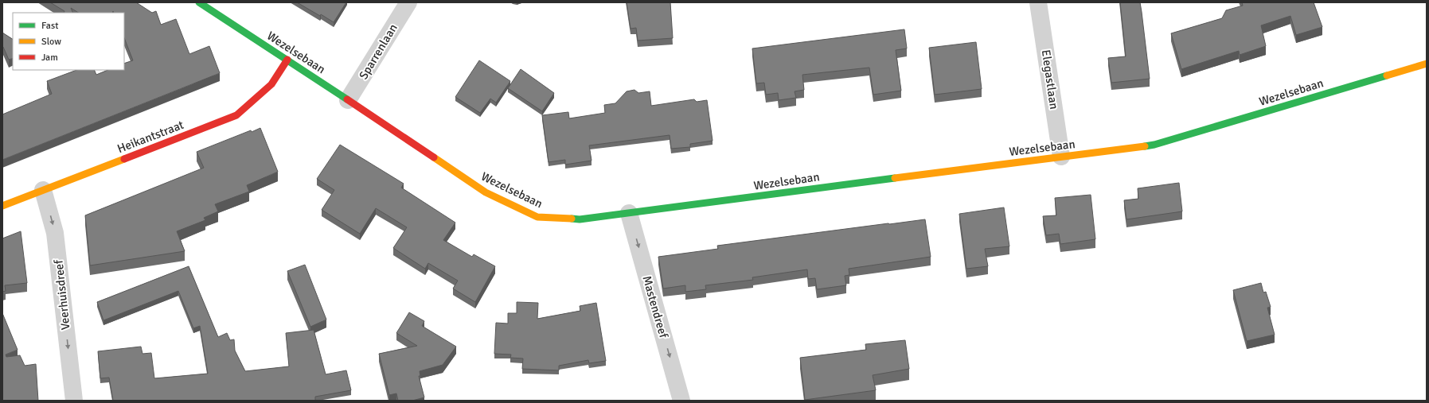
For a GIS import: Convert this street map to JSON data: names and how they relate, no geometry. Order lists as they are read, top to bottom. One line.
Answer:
{"streets":{"street":["Sparrenlaan","Wezelsebaan","Elegastlaan","Heikantstraat","Veerhuisdreef","Mastendreef"]},"crossings":[["Sparrenlaan","Wezelsebaan"],["Wezelsebaan","Elegastlaan"],["Wezelsebaan","Heikantstraat"],["Wezelsebaan","Mastendreef"],["Heikantstraat","Veerhuisdreef"]],"one_way":["Veerhuisdreef","Mastendreef"],"legend":["Fast","Slow","Jam"]}
